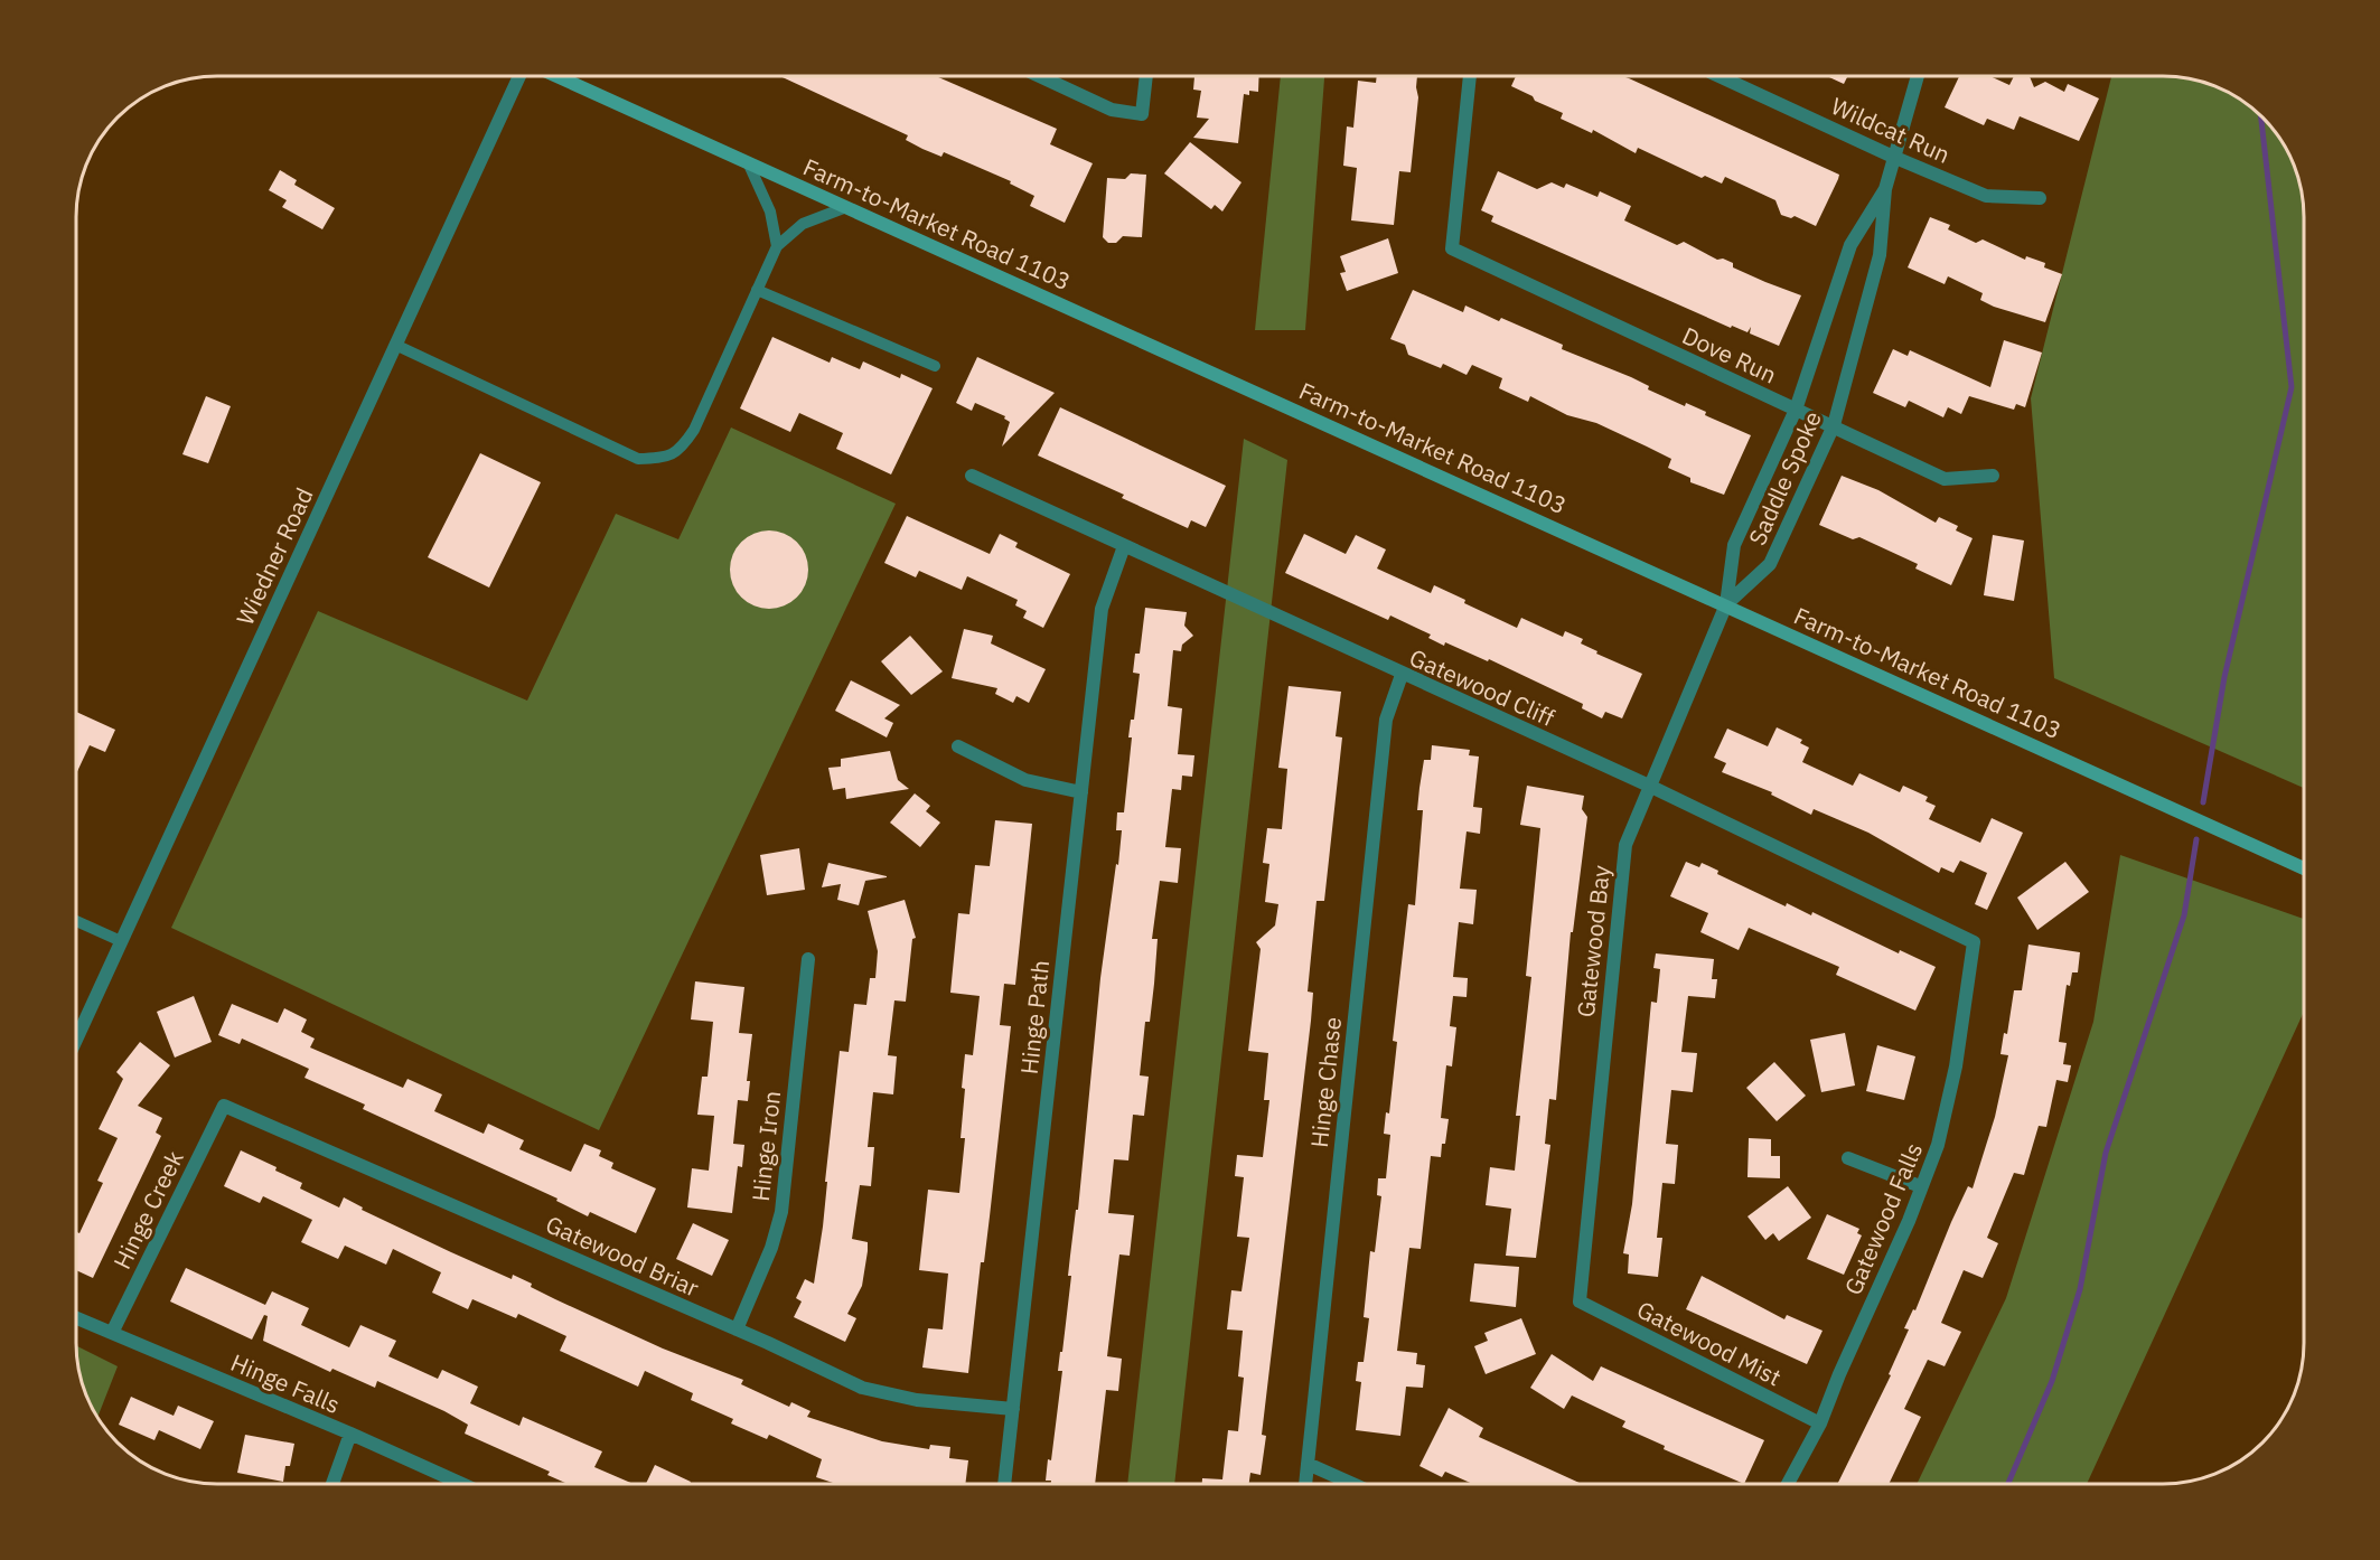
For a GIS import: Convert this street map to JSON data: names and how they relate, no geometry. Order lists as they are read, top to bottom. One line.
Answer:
{"streets":{"main road":["Farm-to-Market Road 1103"],"street":["Wildcat Run","Dove Run","Saddle Spoke","Wiedner Road","Gatewood Cliff","Gatewood Bay","Hinge Path","Hinge Chase","Hinge Iron","Hinge Creek","Gatewood Falls","Gatewood Briar","Gatewood Mist","Hinge Falls"]},"crossings":[["Wildcat Run","Saddle Spoke"],["Farm-to-Market Road 1103","Saddle Spoke"],["Farm-to-Market Road 1103","Gatewood Bay"],["Dove Run","Saddle Spoke"],["Saddle Spoke","Gatewood Bay"],["Gatewood Cliff","Gatewood Bay"],["Gatewood Cliff","Hinge Path"],["Gatewood Cliff","Hinge Chase"],["Gatewood Cliff","Gatewood Falls"],["Gatewood Bay","Gatewood Mist"],["Hinge Path","Gatewood Briar"],["Hinge Iron","Gatewood Briar"],["Hinge Creek","Gatewood Briar"],["Hinge Creek","Hinge Falls"],["Gatewood Falls","Gatewood Mist"]]}
